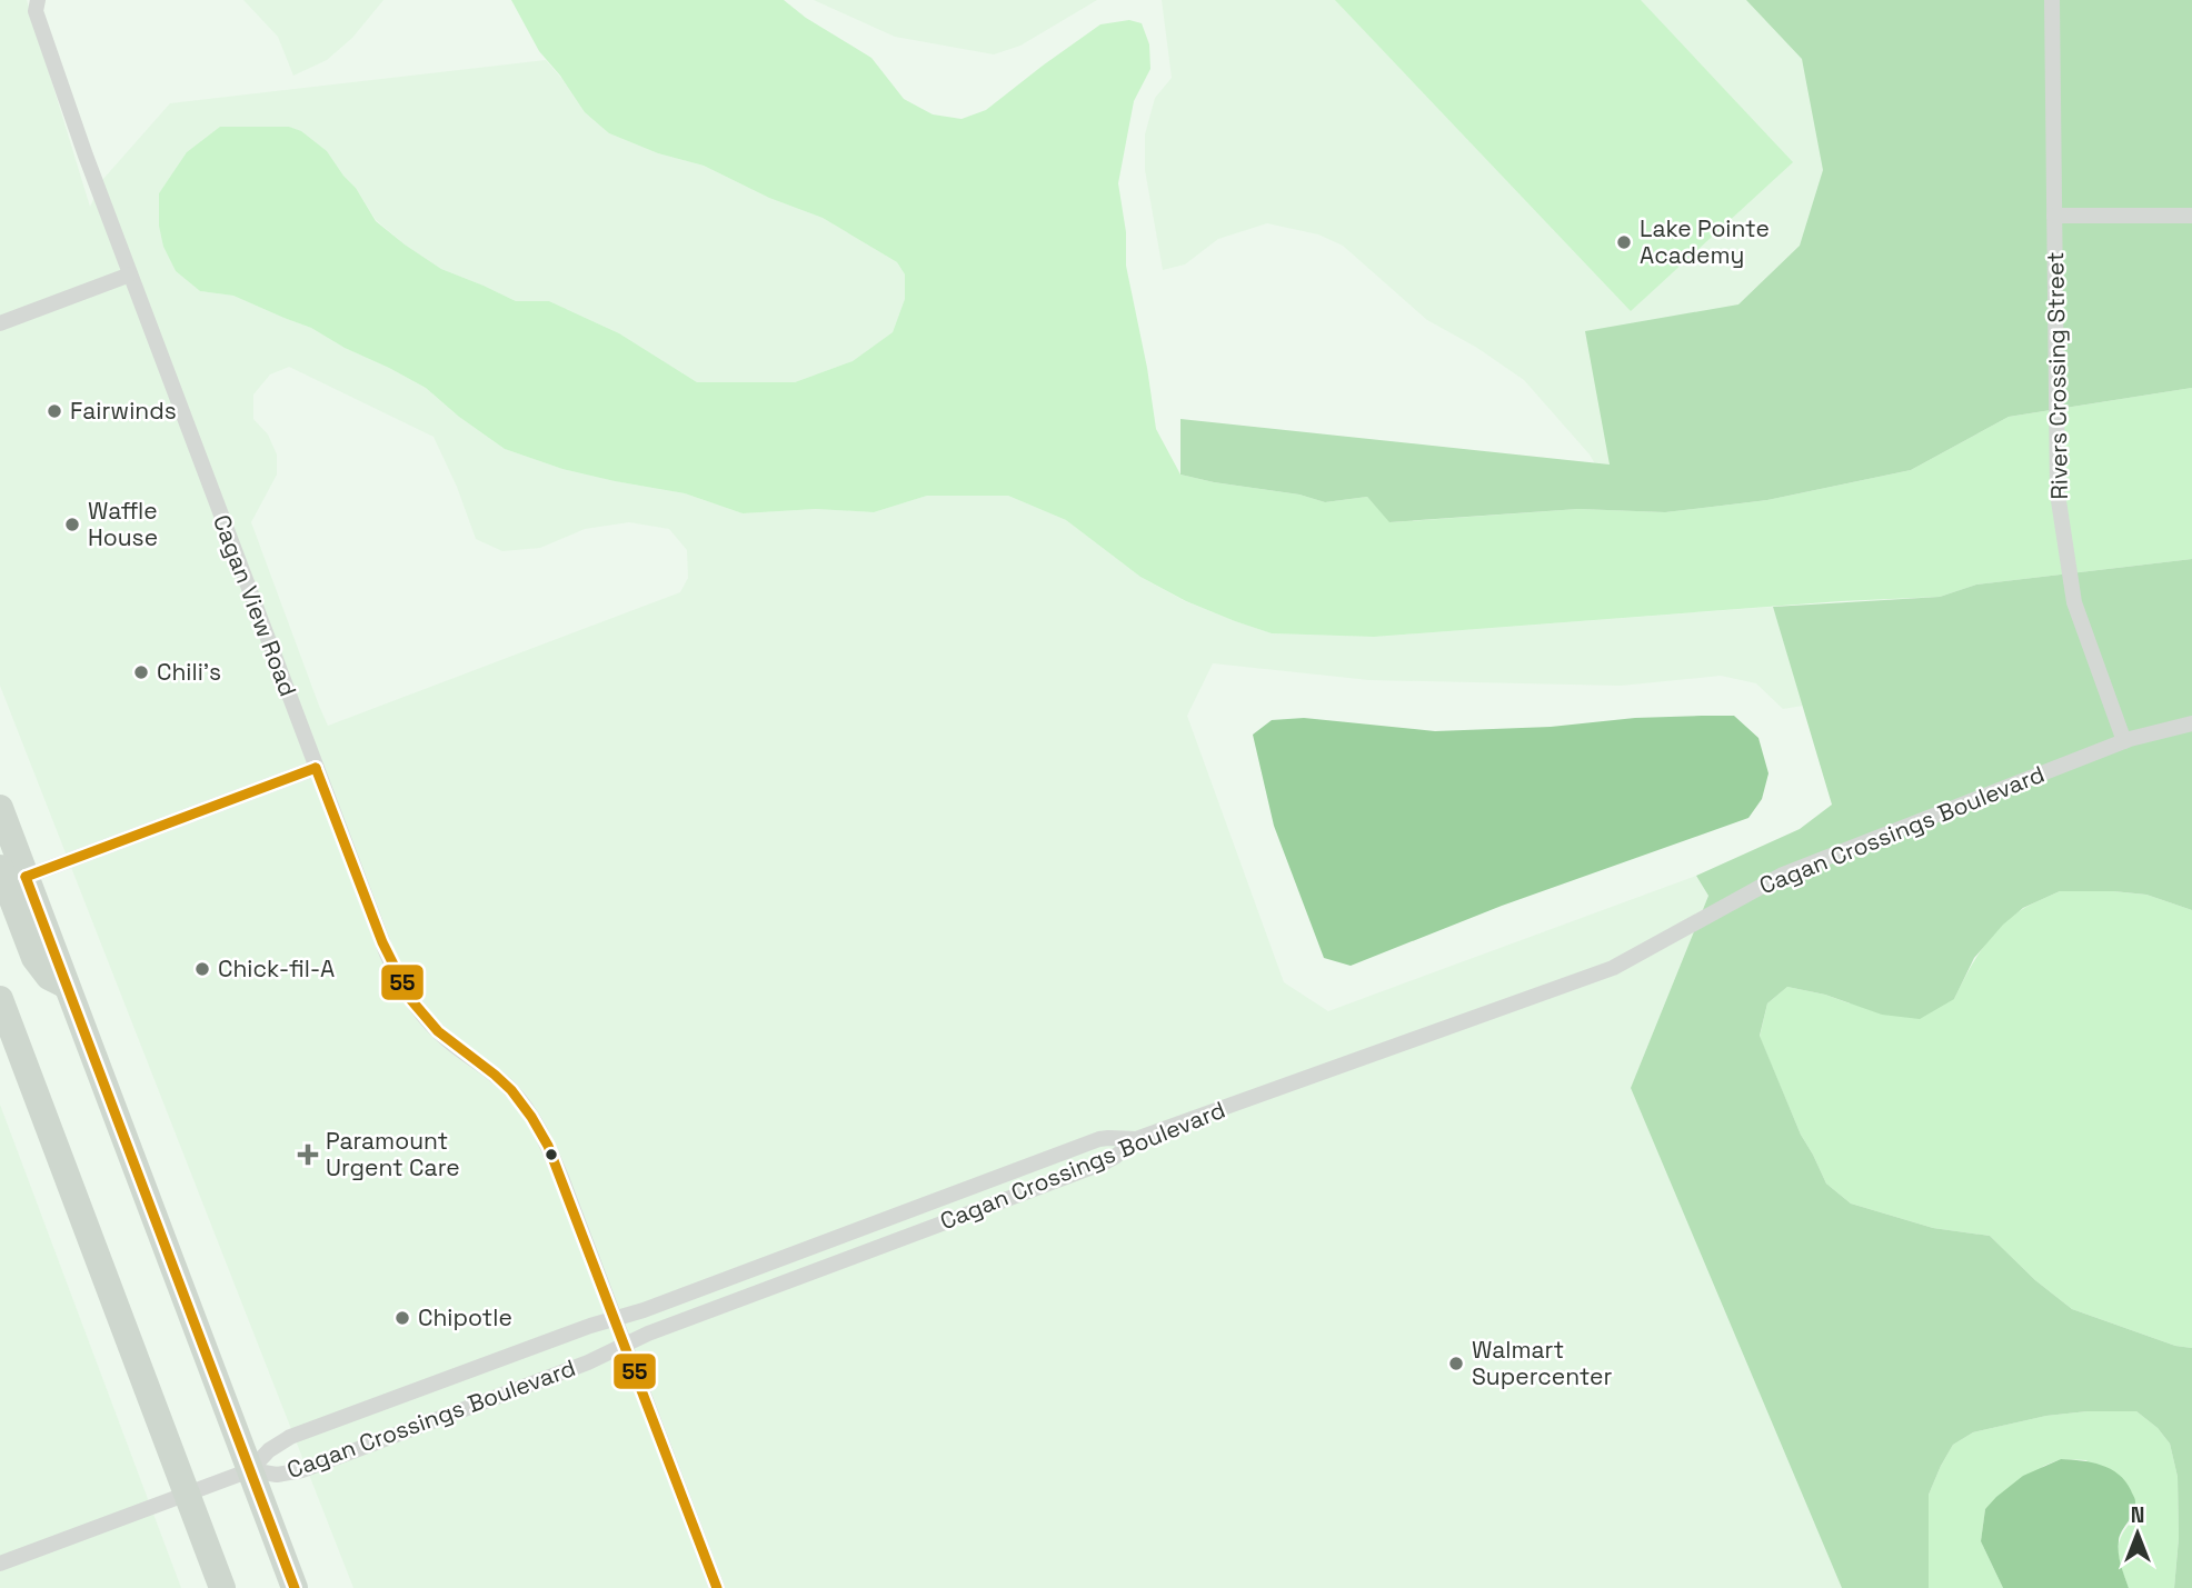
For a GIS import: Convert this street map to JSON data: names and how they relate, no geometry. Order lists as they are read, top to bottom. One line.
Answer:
{"streets":{"street":["Rivers Crossing Street","Cagan View Road","Cagan Crossings Boulevard"]},"crossings":[["Rivers Crossing Street","Cagan Crossings Boulevard"],["Cagan View Road","Cagan Crossings Boulevard"]],"places":{"other":["Lake Pointe Academy","Fairwinds","Waffle House","Chili's","Chick-fil-A","Chipotle","Walmart Supercenter"],"health":["Paramount Urgent Care"]},"lines":["transit line 55"],"north":"top"}
